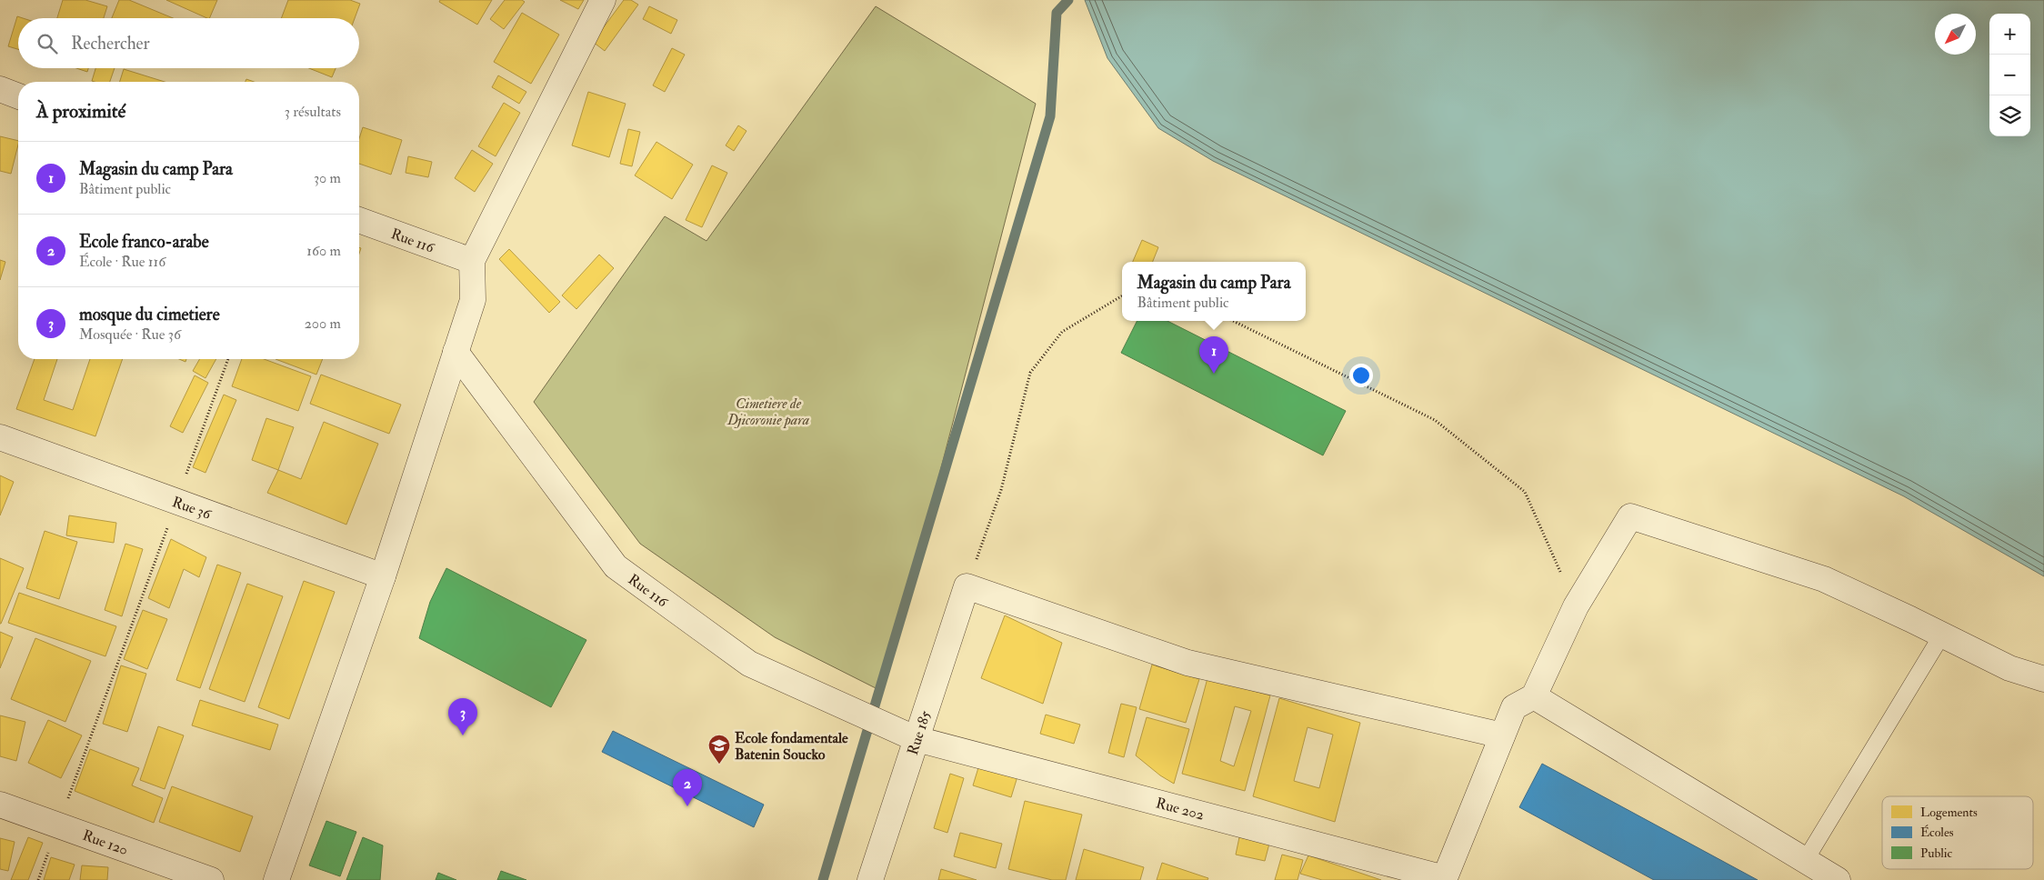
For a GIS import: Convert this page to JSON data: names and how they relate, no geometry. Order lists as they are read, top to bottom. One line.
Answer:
{"streets":{"street":["Rue 116","Rue 36","Rue 185","Rue 202","Rue 120"]},"crossings":[["Rue 116","Rue 185"],["Rue 116","Rue 202"],["Rue 185","Rue 202"]],"parks":["Cimetiere de Djicoronie para"],"places":{"school or university":["Ecole fondamentale Batenin Soucko"]},"legend":["Logements","Écoles","Public"],"north":"bottom left","page":{"map_buttons":["+","−"],"search":"Rechercher","heading":["À proximité","3 résultats"],"list":[{"mark":"1","name":"Magasin du camp Para","note":"Bâtiment public","value":"30 m"},{"mark":"2","name":"Ecole franco-arabe","note":"École · Rue 116","value":"160 m"},{"mark":"3","name":"mosque du cimetiere","note":"Mosquée · Rue 36","value":"200 m"}],"popup":["Magasin du camp Para","Bâtiment public"],"pins":["1","3","2"]}}
